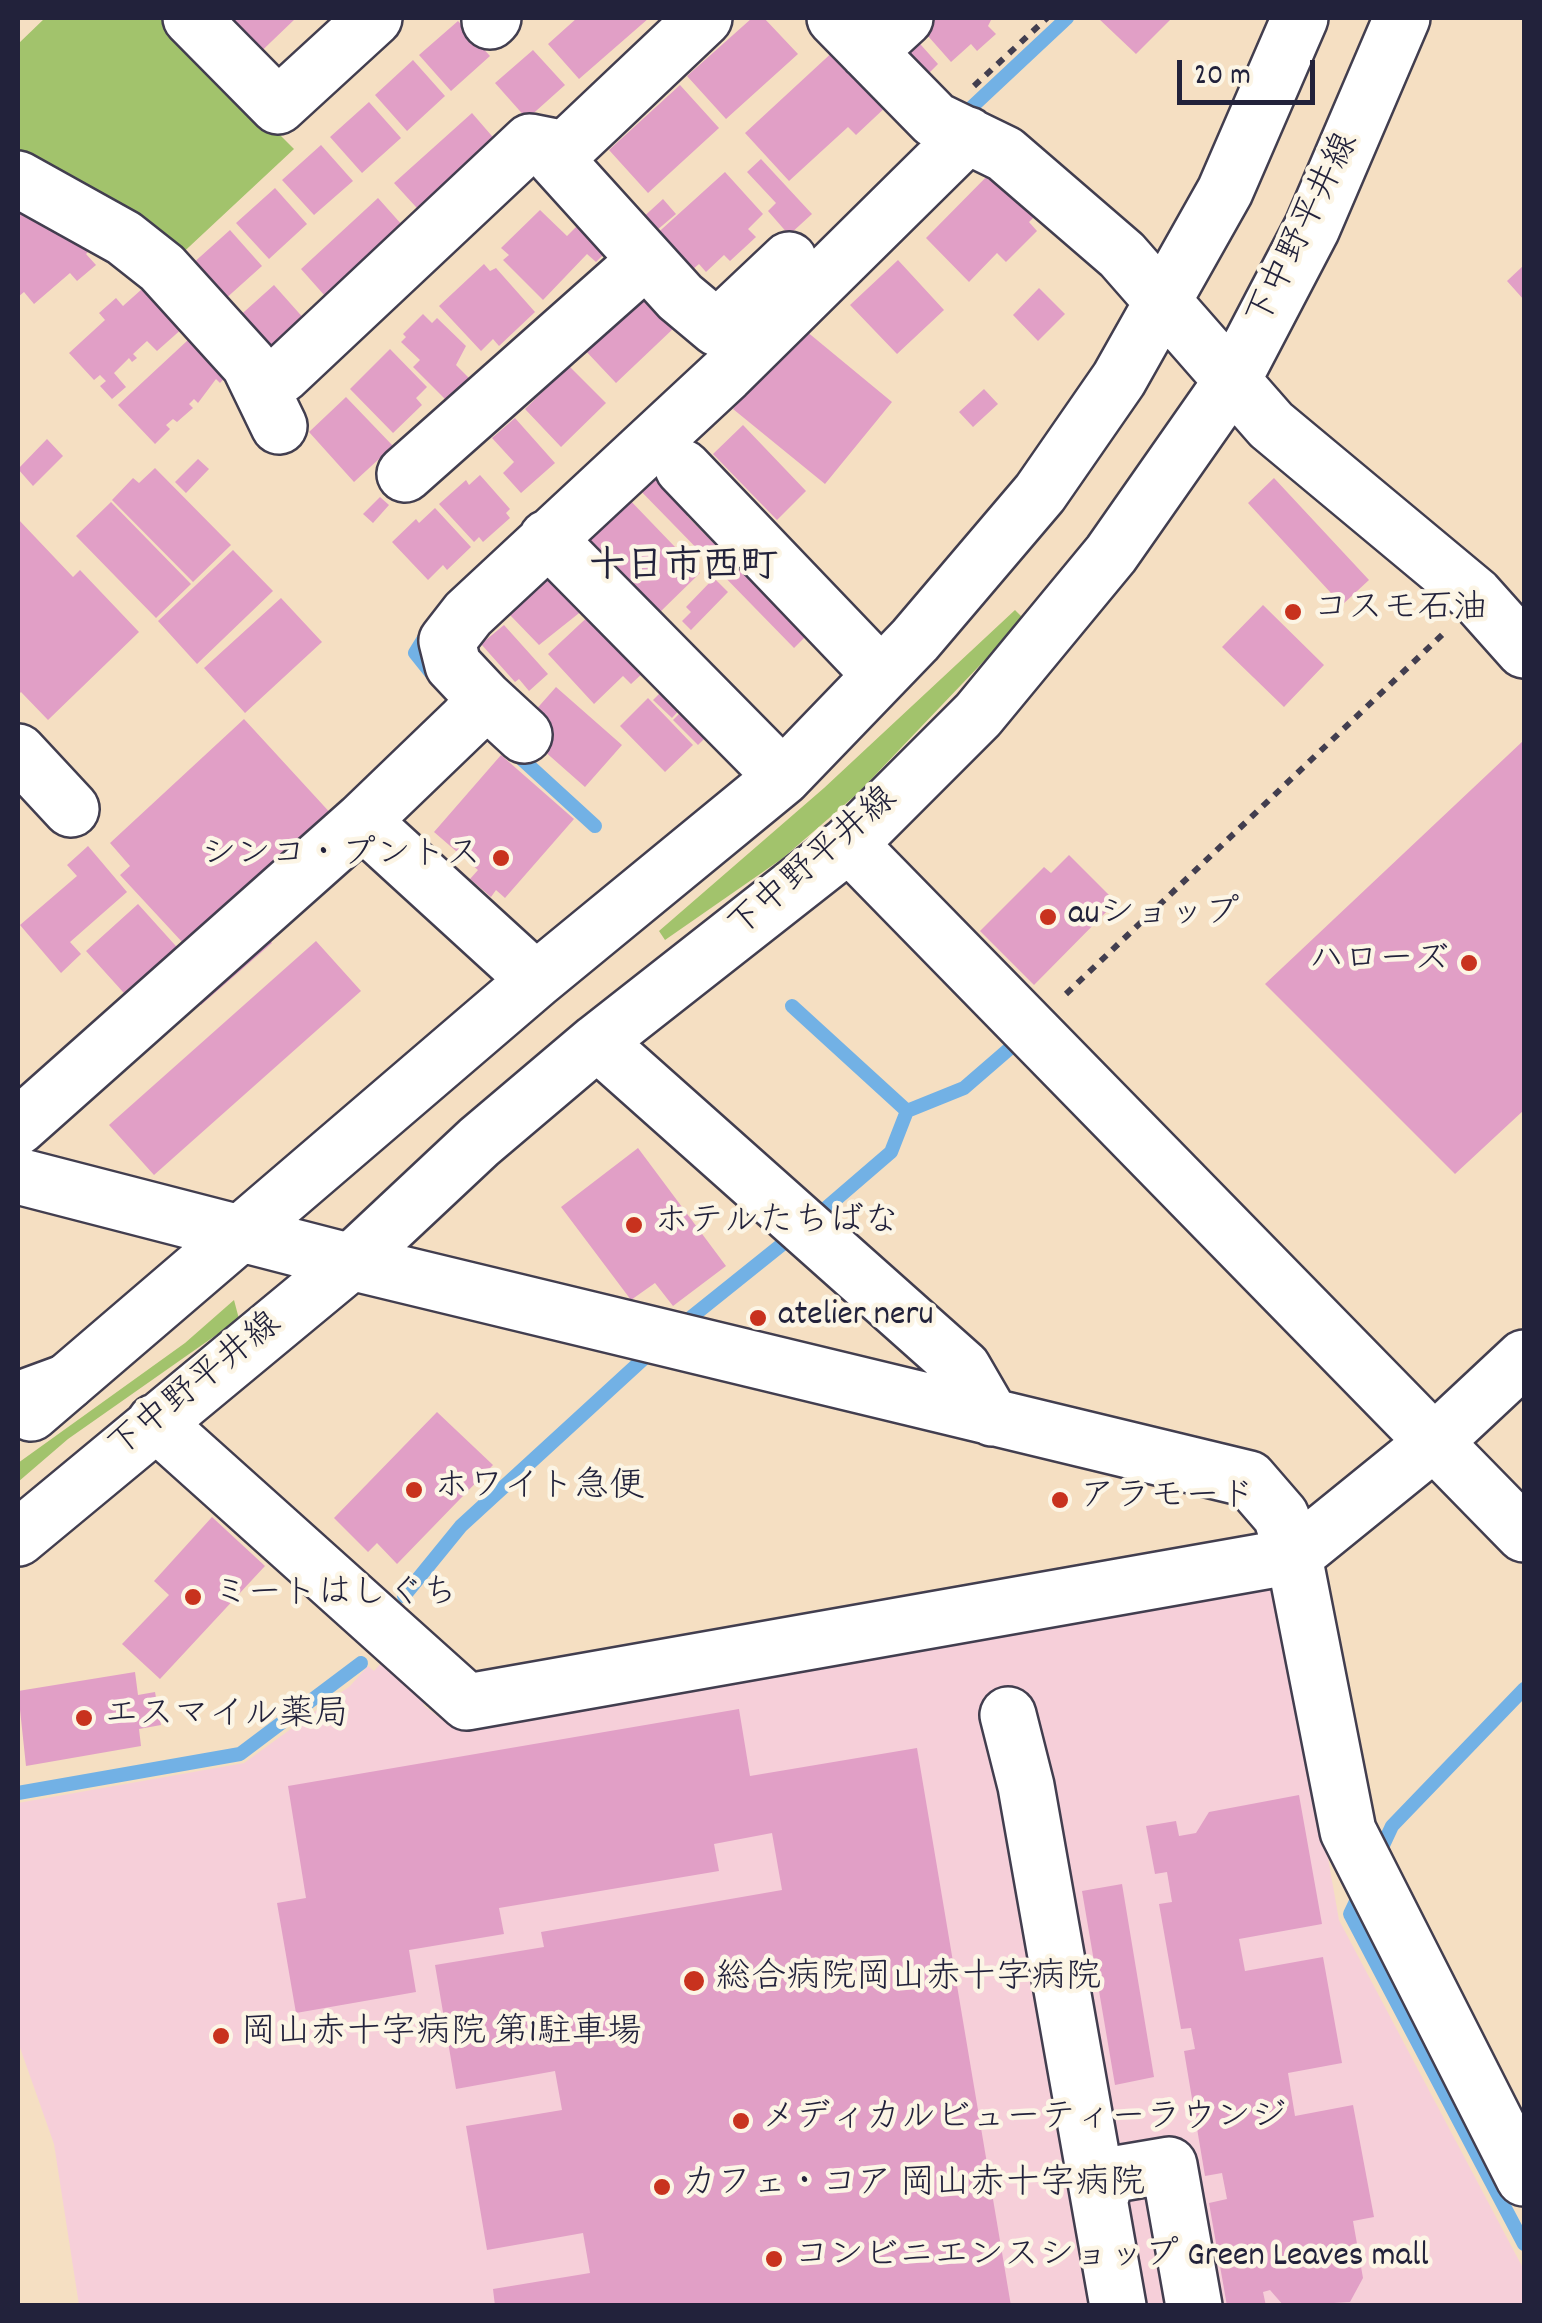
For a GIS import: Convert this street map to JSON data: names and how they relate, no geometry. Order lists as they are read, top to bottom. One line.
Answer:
{"streets":{"street":["下中野平井線"]},"districts":["十日市西町"],"places":["コスモ石油","シンコ・プントス","auショップ","ハローズ","ホテルたちばな","atelier neru","ホワイト急便","アラモード","ミートはしぐち","エスマイル薬局","総合病院岡山赤十字病院","岡山赤十字病院 第1駐車場","メディカルビューティーラウンジ","カフェ・コア 岡山赤十字病院","コンビニエンスショップ Green Leaves mall"],"scale_bar":"20 m"}
